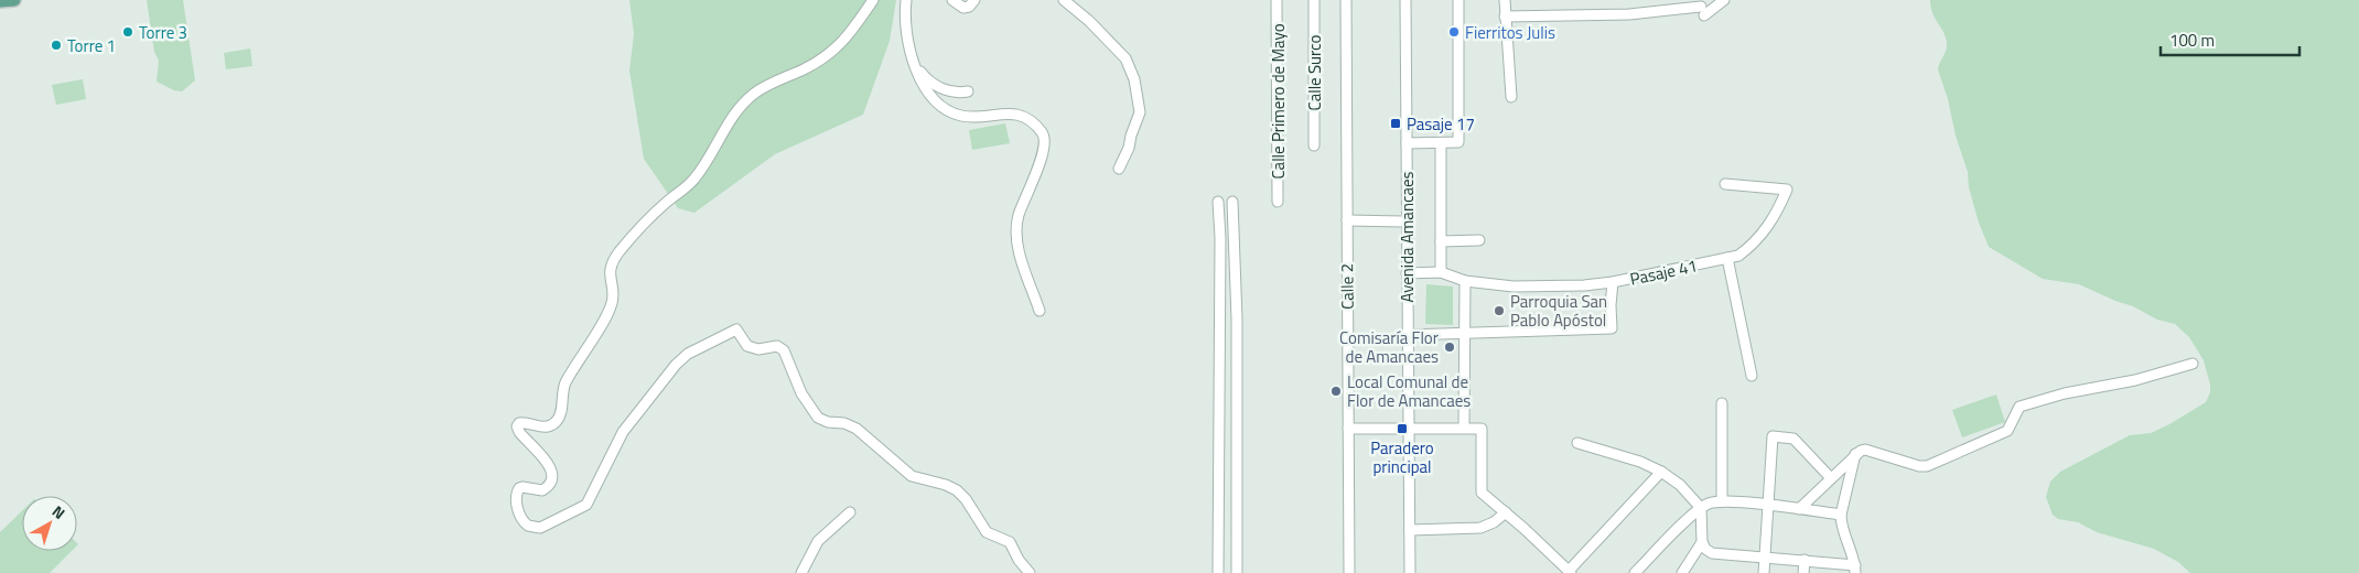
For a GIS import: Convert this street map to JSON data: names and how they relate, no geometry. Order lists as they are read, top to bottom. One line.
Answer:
{"streets":{"street":["Calle Surco","Calle Primero de Mayo","Avenida Amancaes","Pasaje 41","Calle 2"]},"crossings":[["Avenida Amancaes","Pasaje 41"]],"places":{"other":["Torre 3","Fierritos Julis","Torre 1","Parroquia San Pablo Apóstol","Comisaría Flor de Amancaes","Local Comunal de Flor de Amancaes"],"transit":["Pasaje 17","Paradero principal"]},"scale_bar":"100 m","north":"top right"}
